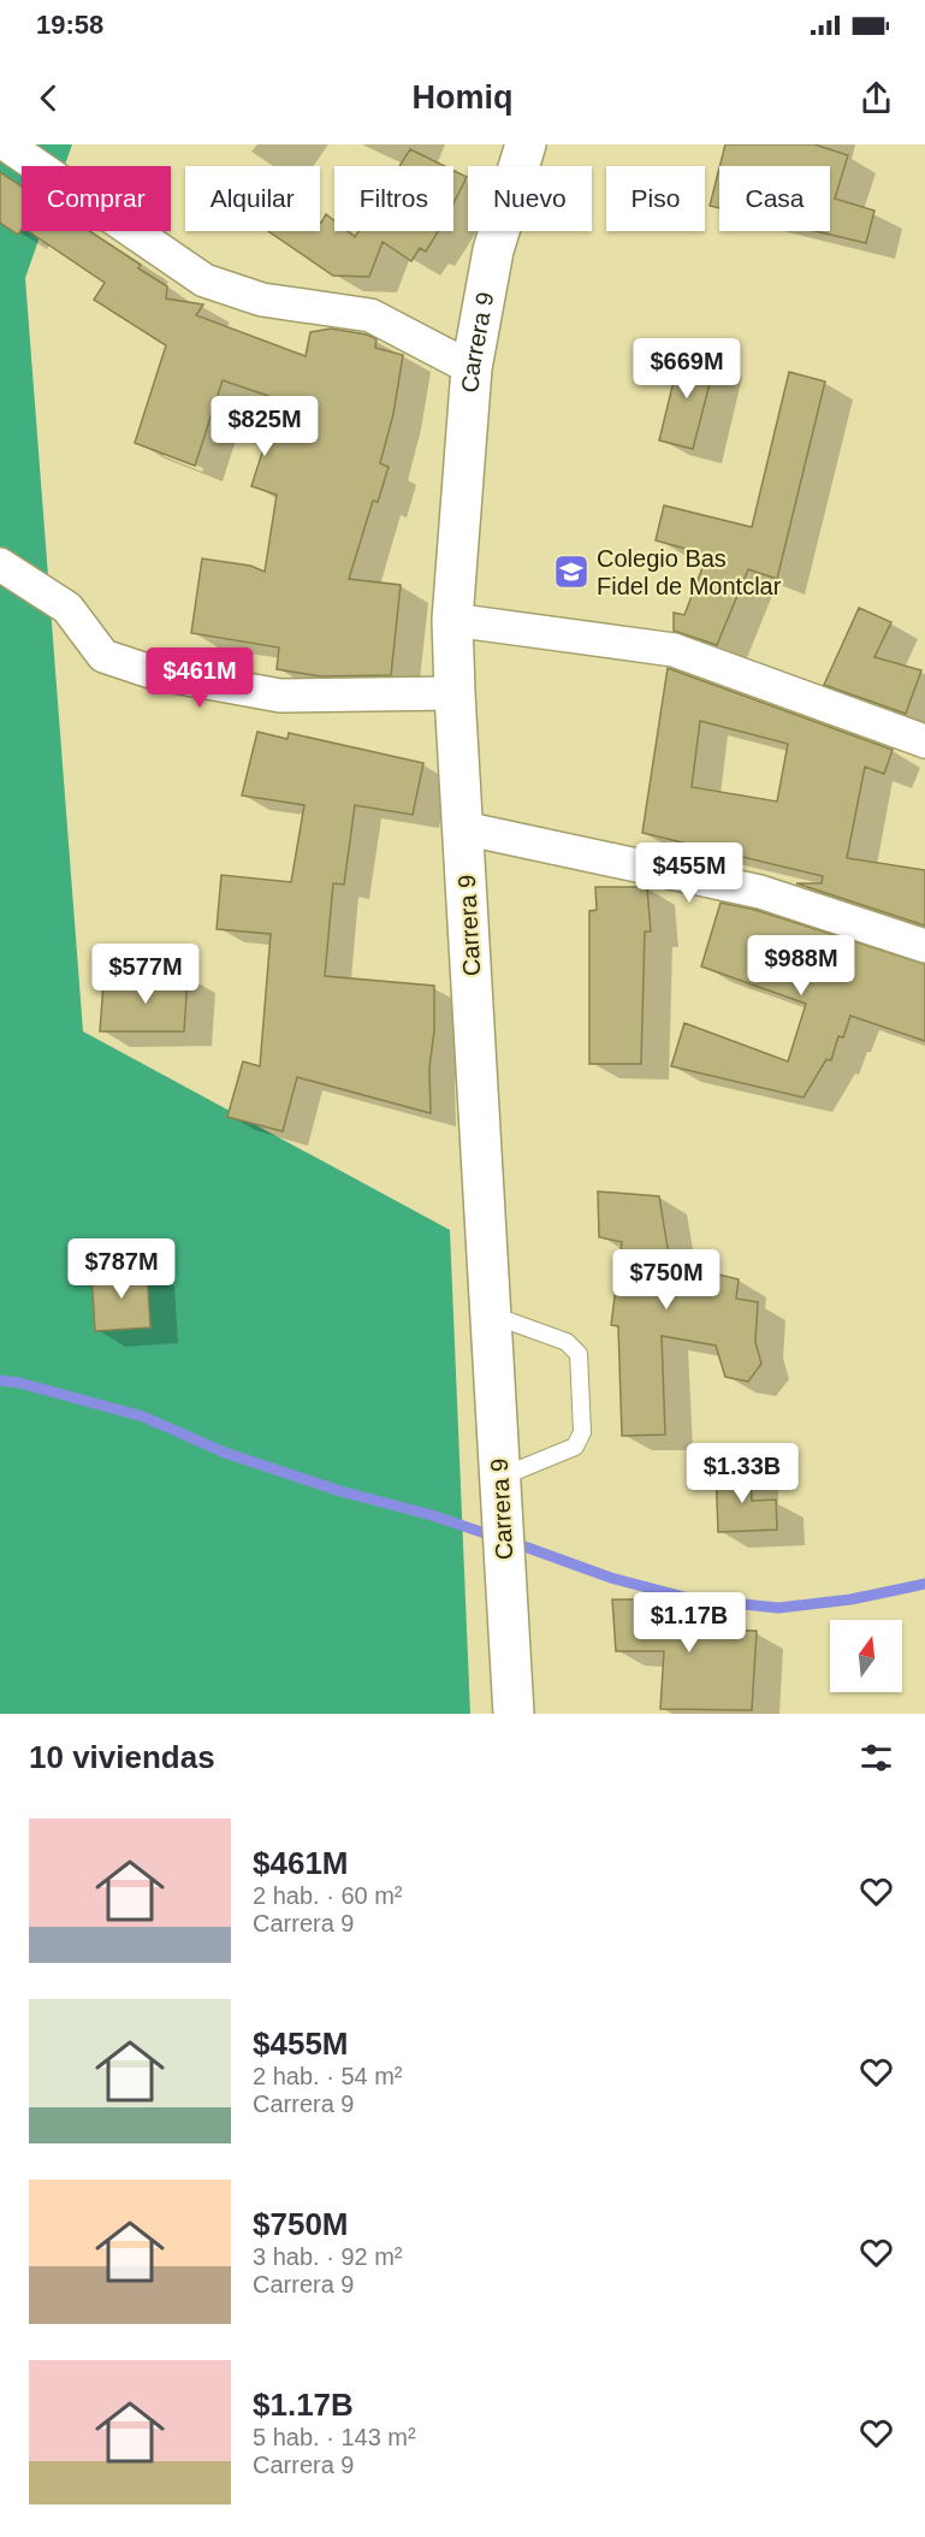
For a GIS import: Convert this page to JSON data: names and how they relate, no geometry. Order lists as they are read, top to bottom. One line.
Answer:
{"streets":{"highway":["Carrera 9"]},"places":{"school or university":["Colegio Bas Fidel de Montclar"]},"north":"top","page":{"status":"19:58","header":"Homiq","chip":["Comprar","Alquilar","Filtros","Nuevo","Piso","Casa"],"price":["$669M","$825M","$461M","$455M","$988M","$577M","$787M","$750M","$1.33B","$1.17B"],"heading":"10 viviendas","list":[{"name":"$461M","note":"2 hab. · 60 m² · Carrera 9"},{"name":"$455M","note":"2 hab. · 54 m² · Carrera 9"},{"name":"$750M","note":"3 hab. · 92 m² · Carrera 9"},{"name":"$1.17B","note":"5 hab. · 143 m² · Carrera 9"}]}}
